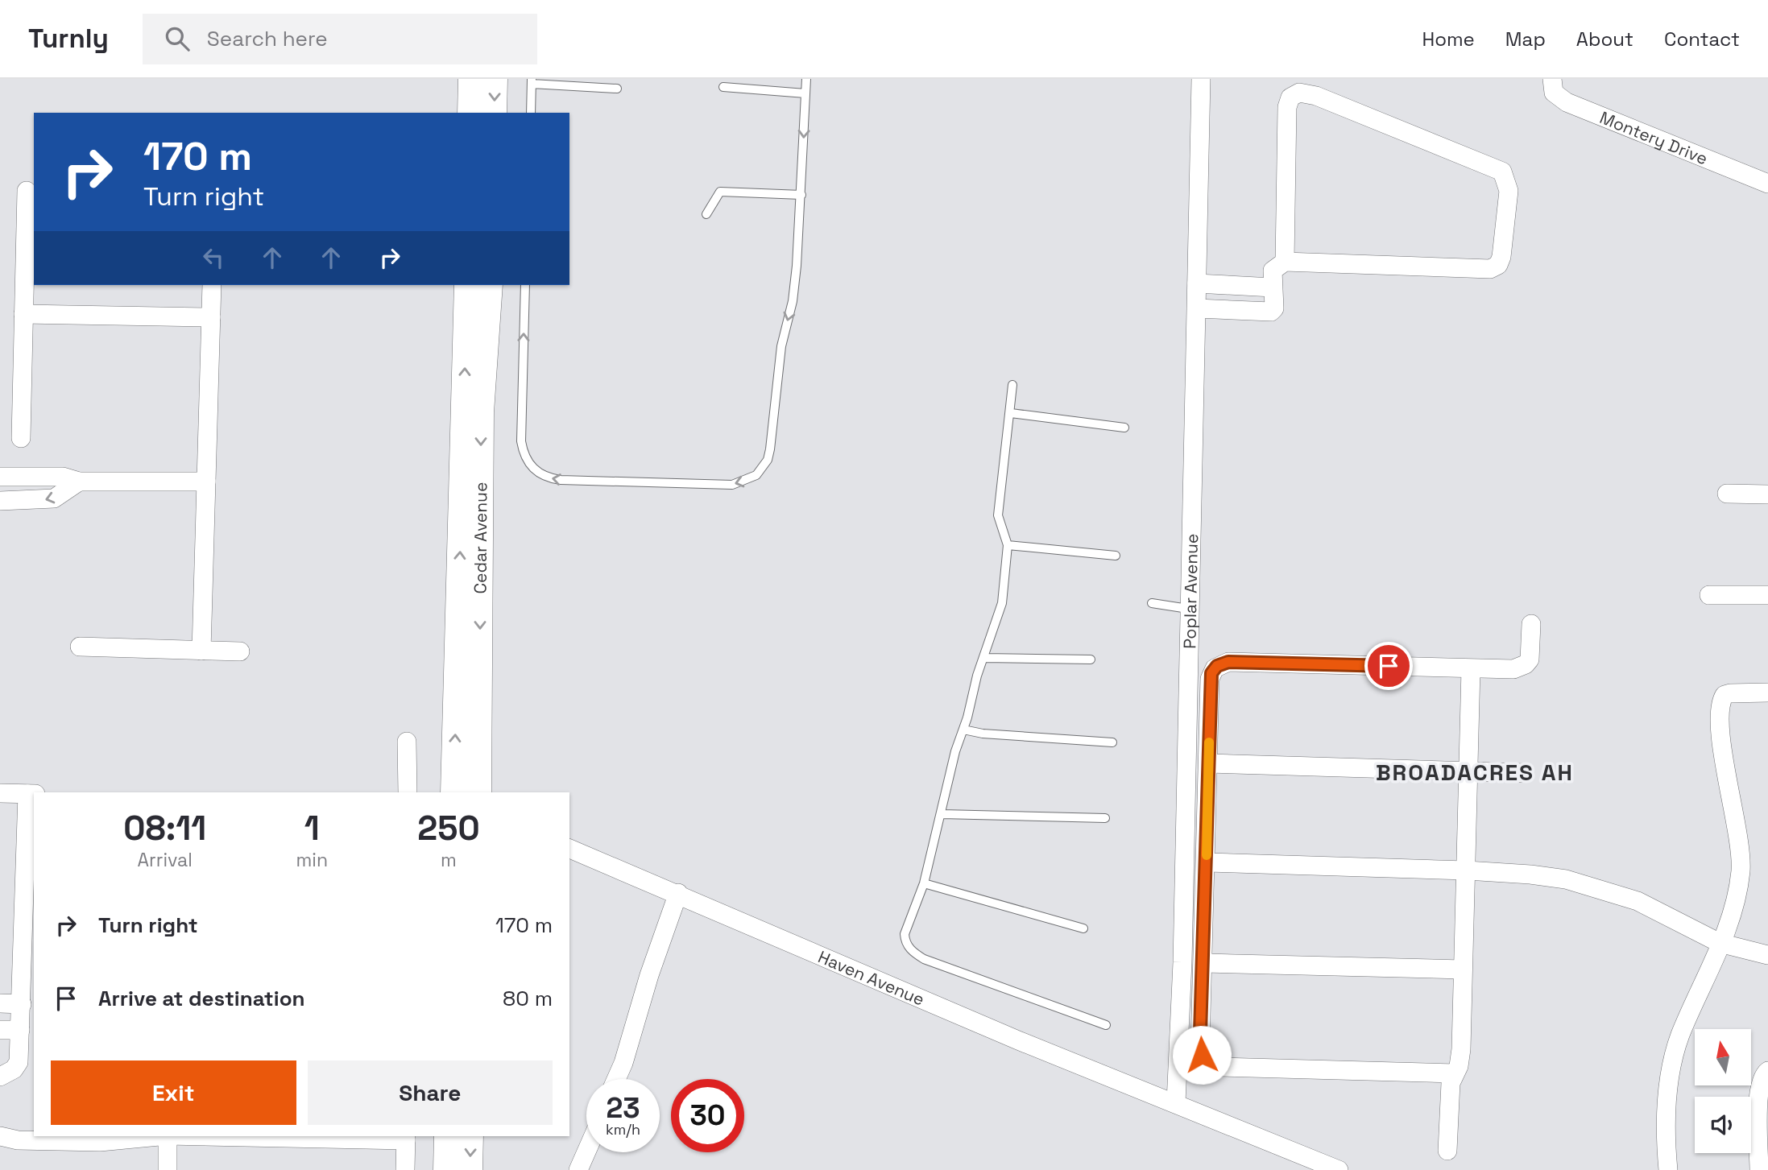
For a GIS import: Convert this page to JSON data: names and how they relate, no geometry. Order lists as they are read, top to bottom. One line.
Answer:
{"streets":{"main road":["Cedar Avenue"],"street":["Montery Drive","Poplar Avenue","Haven Avenue"]},"crossings":[["Poplar Avenue","Haven Avenue"]],"districts":["BROADACRES AH"],"north":"top","page":{"header":"Turnly","search":"Search here","nav":["Home","Map","About","Contact"],"turn":["170 m","Turn right"],"eta":["08:11","Arrival","1","min","250","m"],"list":[{"name":"Turn right","value":"170 m"},{"name":"Arrive at destination","value":"80 m"}],"buttons":["Exit","Share"],"speed":"23 km/h","limit":"30"}}
